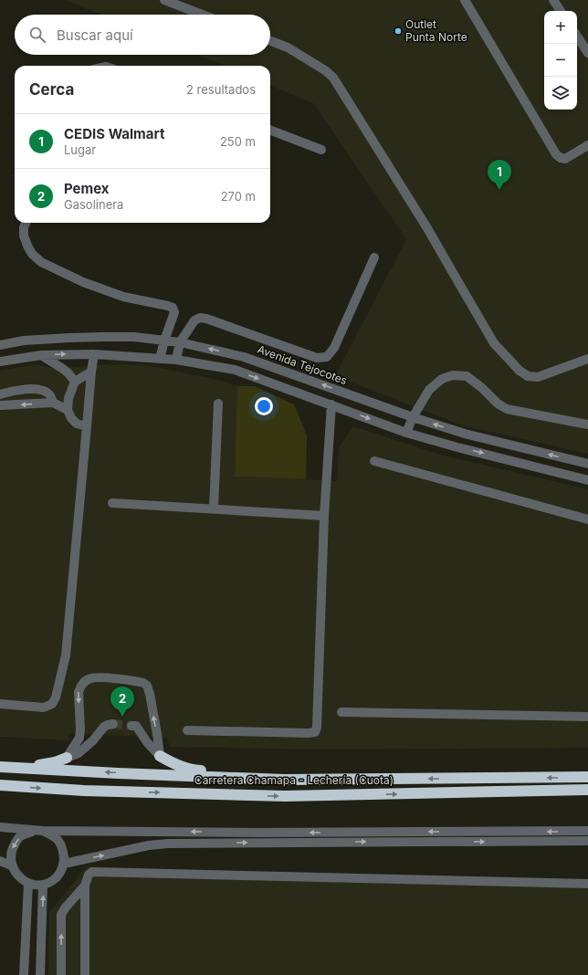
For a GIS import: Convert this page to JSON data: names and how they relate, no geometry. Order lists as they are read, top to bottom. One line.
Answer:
{"streets":{"highway":["Carretera Chamapa - Lechería (Cuota)"],"street":["Avenida Tejocotes"]},"places":["Outlet Punta Norte"],"page":{"map_buttons":["+","−"],"search":"Buscar aquí","heading":["Cerca","2 resultados"],"list":[{"mark":"1","name":"CEDIS Walmart","note":"Lugar","value":"250 m"},{"mark":"2","name":"Pemex","note":"Gasolinera","value":"270 m"}],"pins":["1","2"]}}
